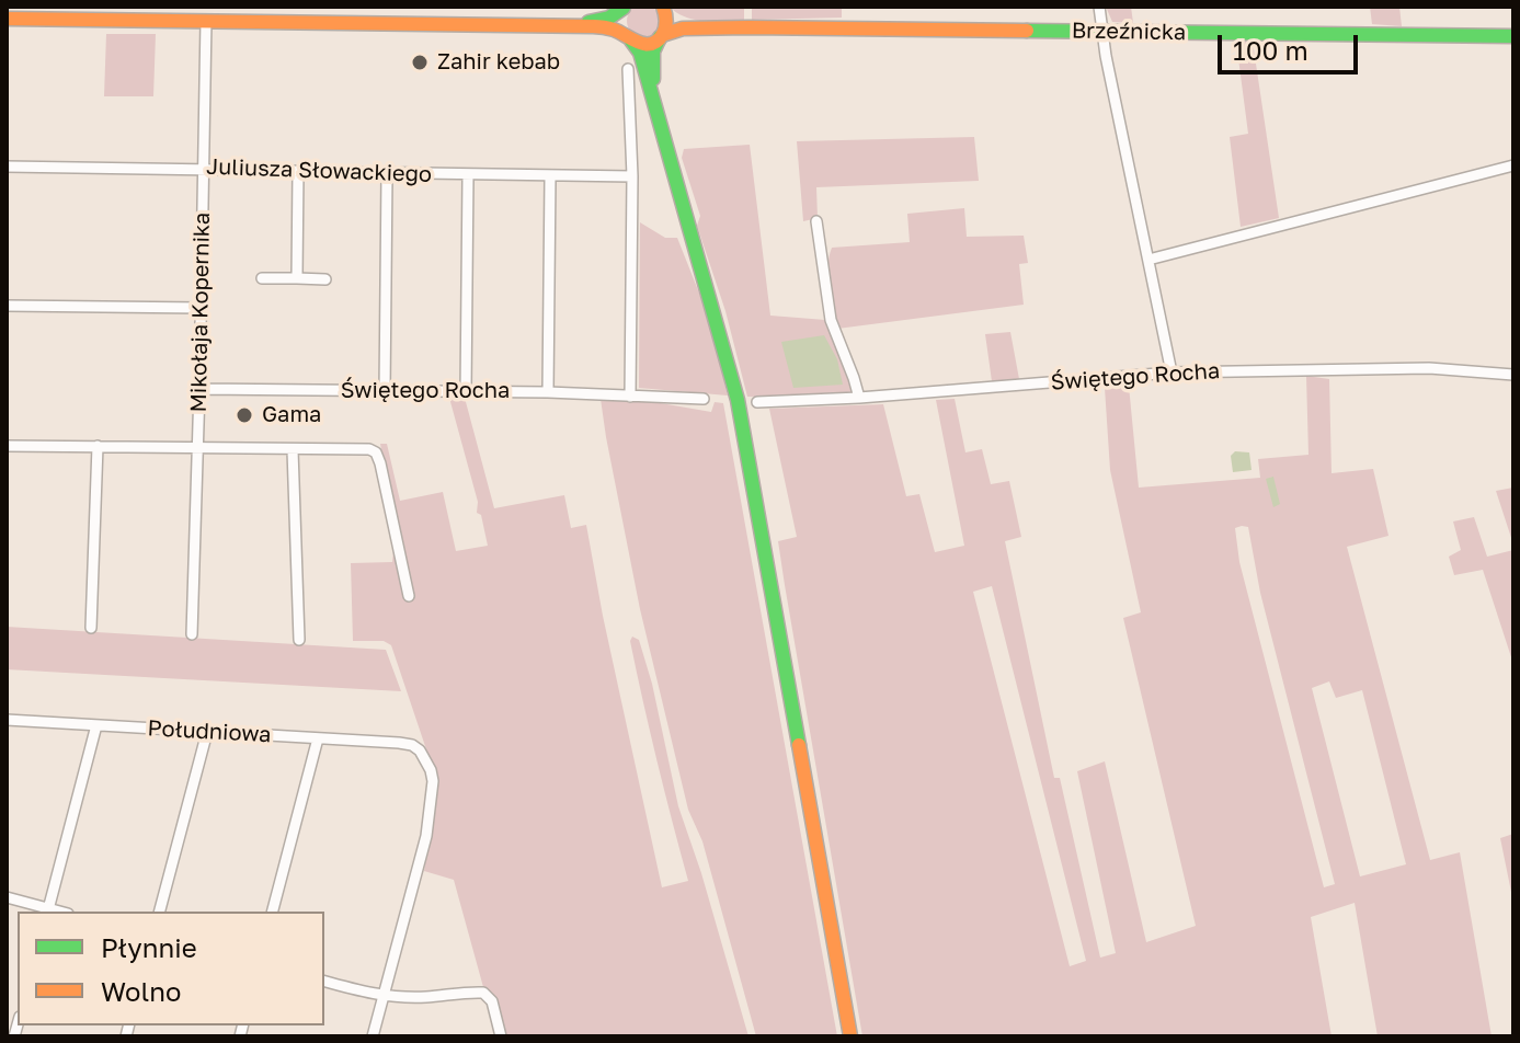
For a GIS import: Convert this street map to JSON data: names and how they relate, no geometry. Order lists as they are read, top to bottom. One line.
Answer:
{"streets":{"main road":["Brzeźnicka"],"street":["Juliusza Słowackiego","Mikołaja Kopernika","Świętego Rocha","Południowa"]},"crossings":[["Juliusza Słowackiego","Mikołaja Kopernika"],["Mikołaja Kopernika","Świętego Rocha"]],"places":["Zahir kebab","Gama"],"legend":["Płynnie","Wolno"],"scale_bar":"100 m"}
